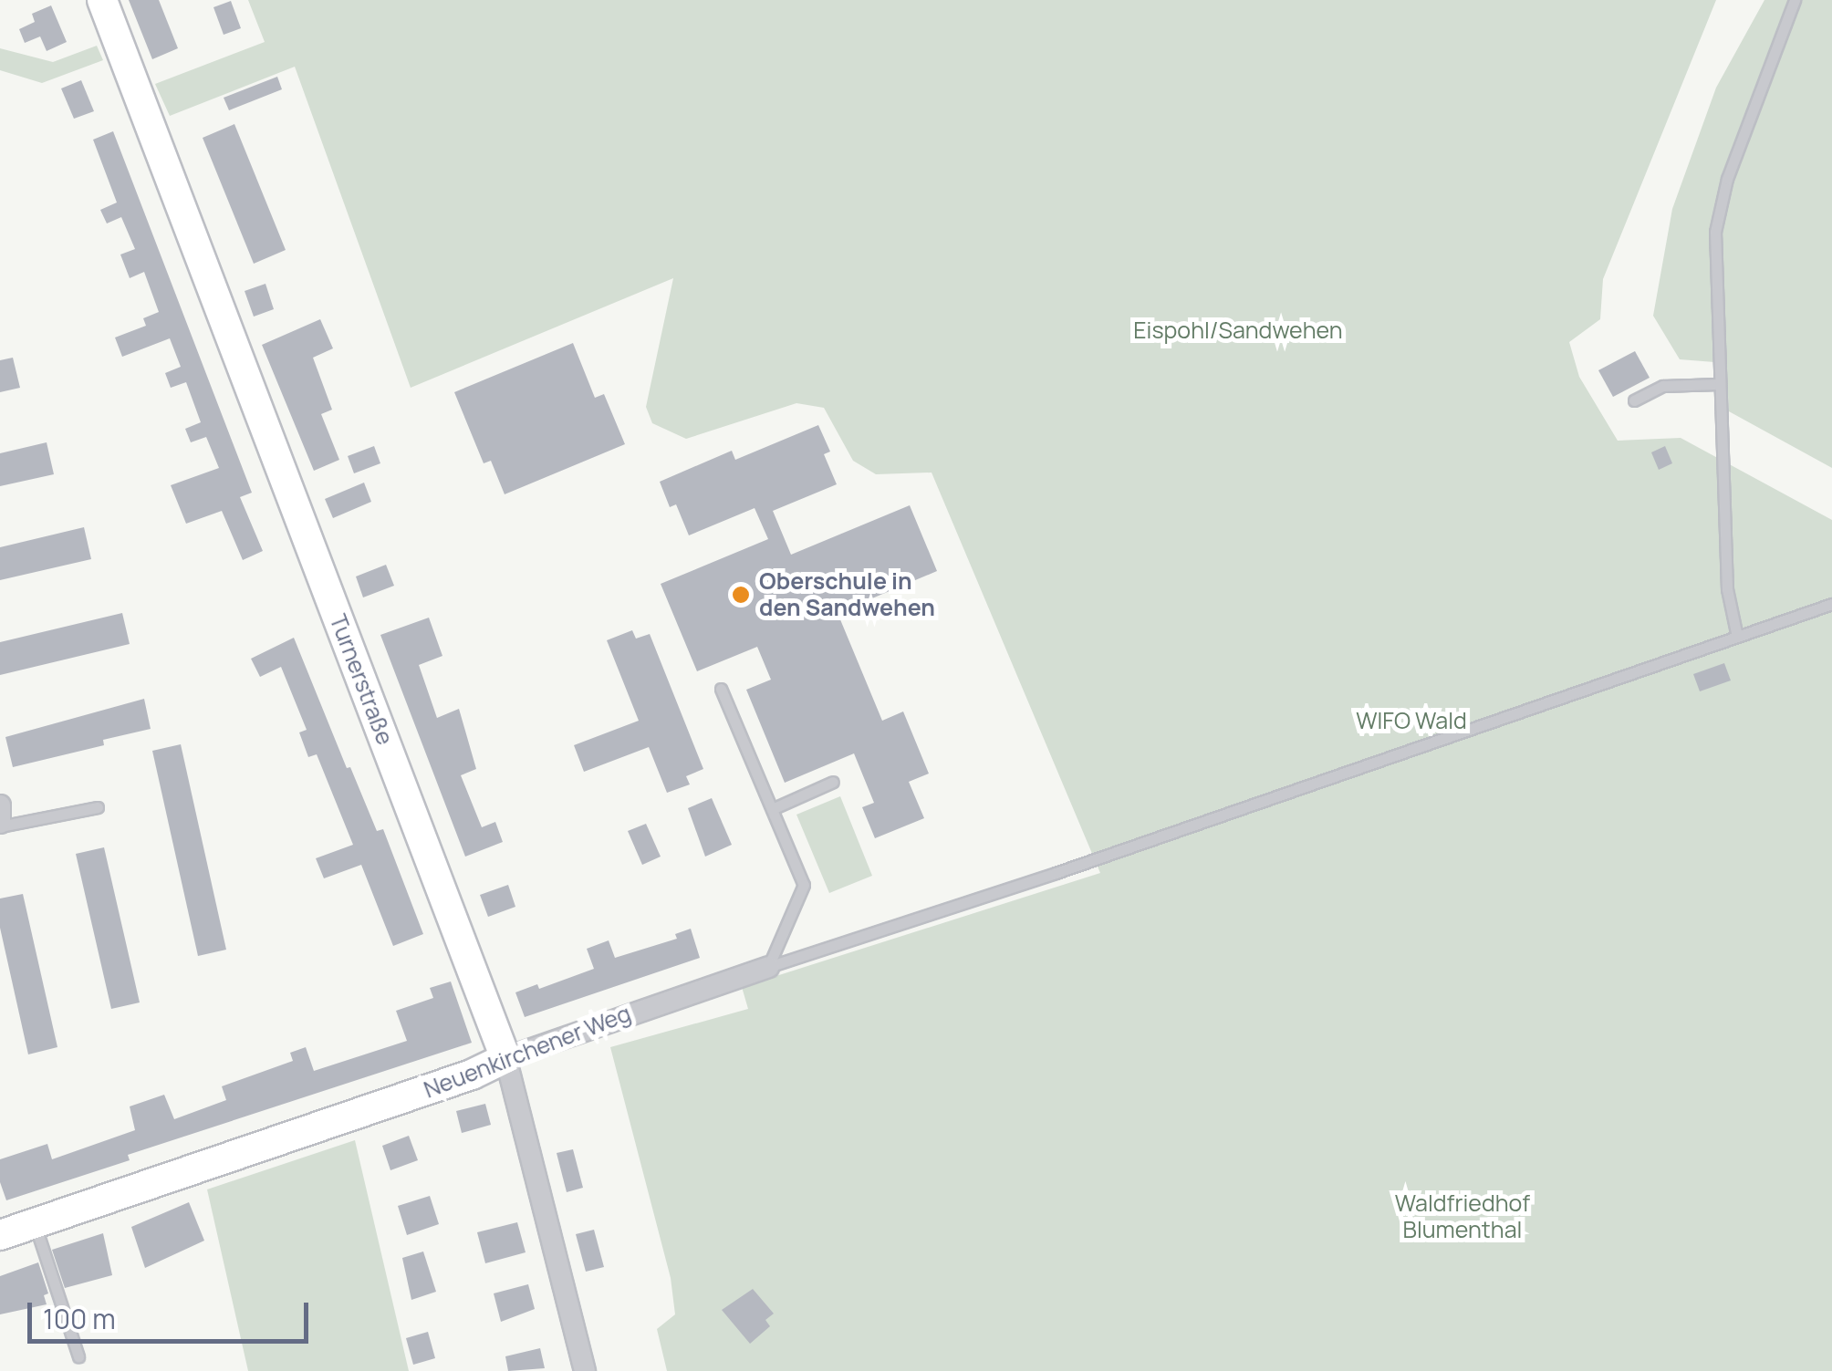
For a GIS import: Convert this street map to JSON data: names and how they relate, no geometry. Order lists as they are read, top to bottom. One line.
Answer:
{"streets":{"street":["Turnerstraße","Neuenkirchener Weg"]},"crossings":[["Turnerstraße","Neuenkirchener Weg"]],"parks":["Eispohl/Sandwehen","WIFO Wald","Waldfriedhof Blumenthal"],"places":["Oberschule in den Sandwehen"],"scale_bar":"100 m"}
